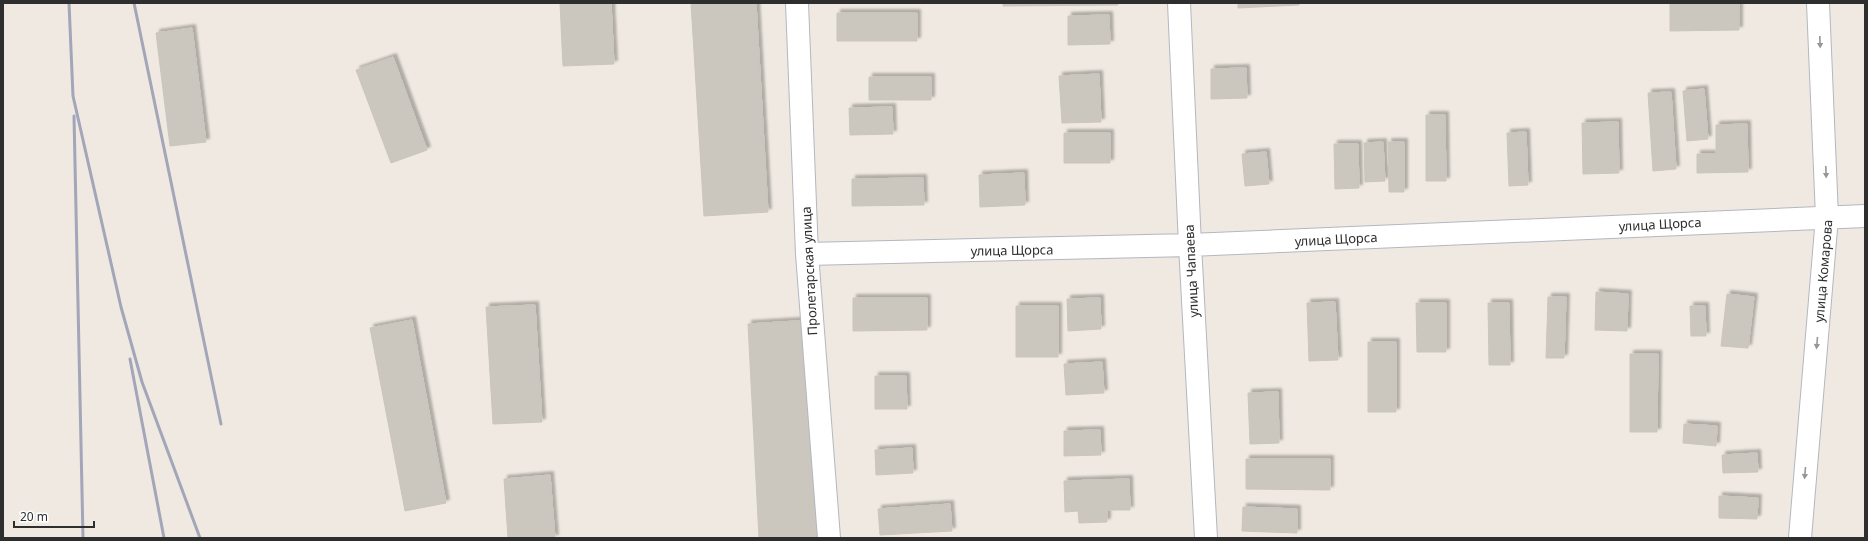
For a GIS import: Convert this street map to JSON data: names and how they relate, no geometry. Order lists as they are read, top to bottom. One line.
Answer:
{"streets":{"street":["улица Щорса","Пролетарская улица","улица Чапаева","улица Комарова"]},"crossings":[["улица Щорса","Пролетарская улица"],["улица Щорса","улица Чапаева"],["улица Щорса","улица Комарова"]],"one_way":["улица Комарова"],"scale_bar":"20 m"}
